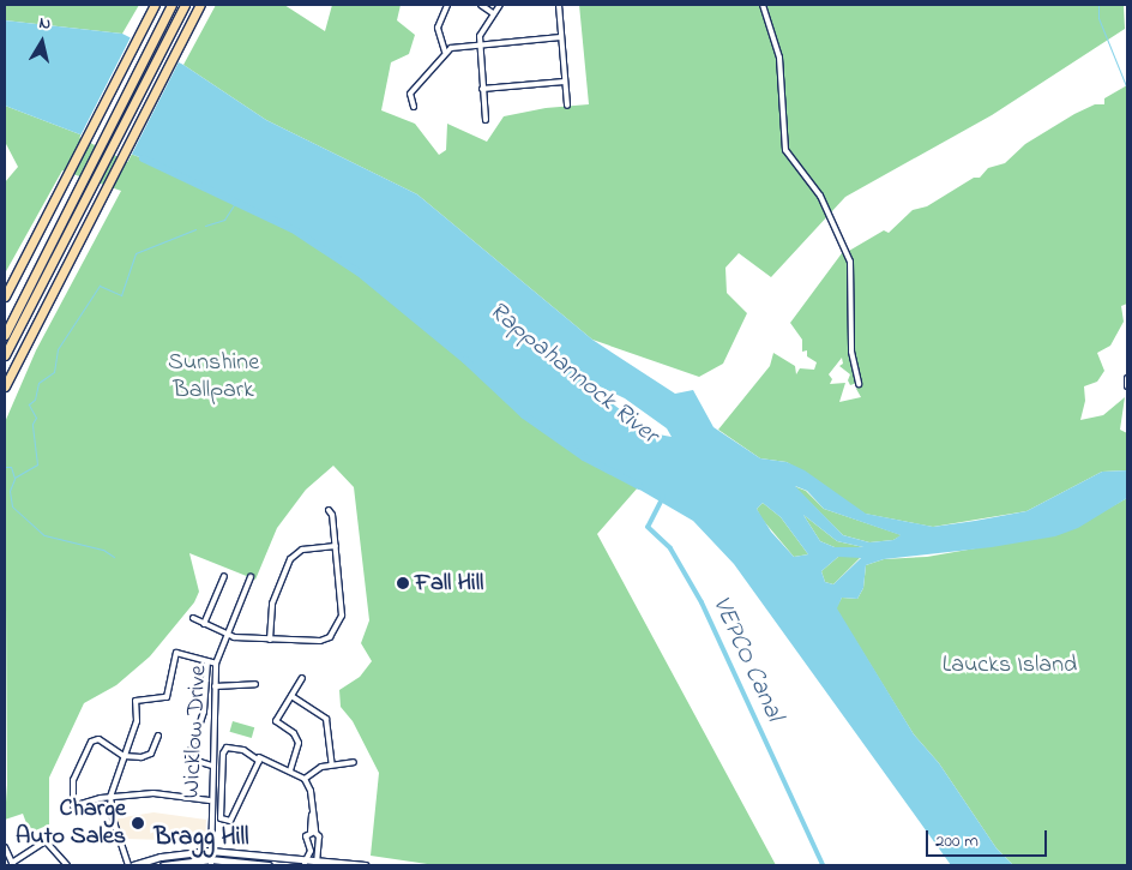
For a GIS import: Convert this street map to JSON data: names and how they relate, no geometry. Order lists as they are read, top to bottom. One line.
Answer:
{"streets":{"street":["Wicklow Drive"]},"districts":["Bragg Hill"],"water":["Rappahannock River","VEPCO Canal"],"parks":["Sunshine Ballpark","Laucks Island"],"places":["Fall Hill","Charge Auto Sales"],"scale_bar":"200 m","north":"top"}
